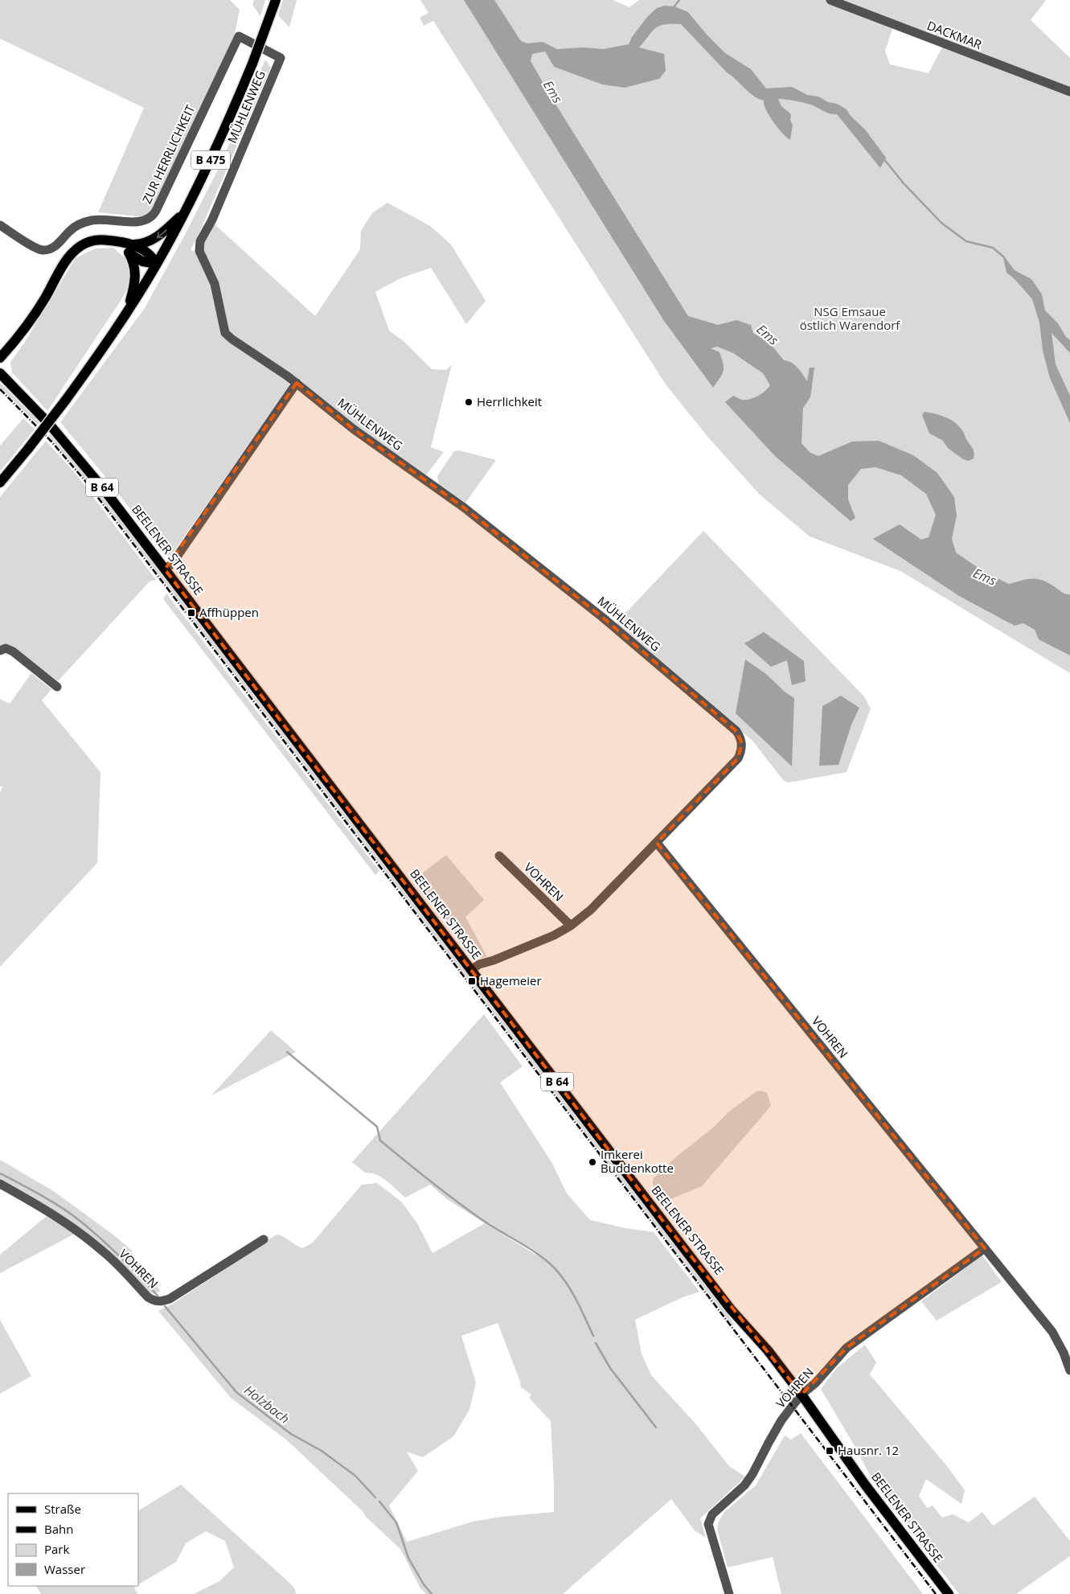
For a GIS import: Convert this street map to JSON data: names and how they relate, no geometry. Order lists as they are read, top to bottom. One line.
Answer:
{"streets":{"main road":["B 475","B 64","BEELENER STRASSE"],"street":["DACKMAR","MÜHLENWEG","ZUR HERRLICHKEIT","VOHREN"]},"crossings":[["MÜHLENWEG","ZUR HERRLICHKEIT"],["MÜHLENWEG","VOHREN"],["BEELENER STRASSE","VOHREN"]],"water":["Ems","Holzbach"],"parks":["NSG Emsaue östlich Warendorf"],"places":{"other":["Herrlichkeit","Imkerei Buddenkotte"],"transit":["Affhüppen","Hagemeier","Hausnr. 12"]},"legend":["Straße","Bahn","Park","Wasser"]}
